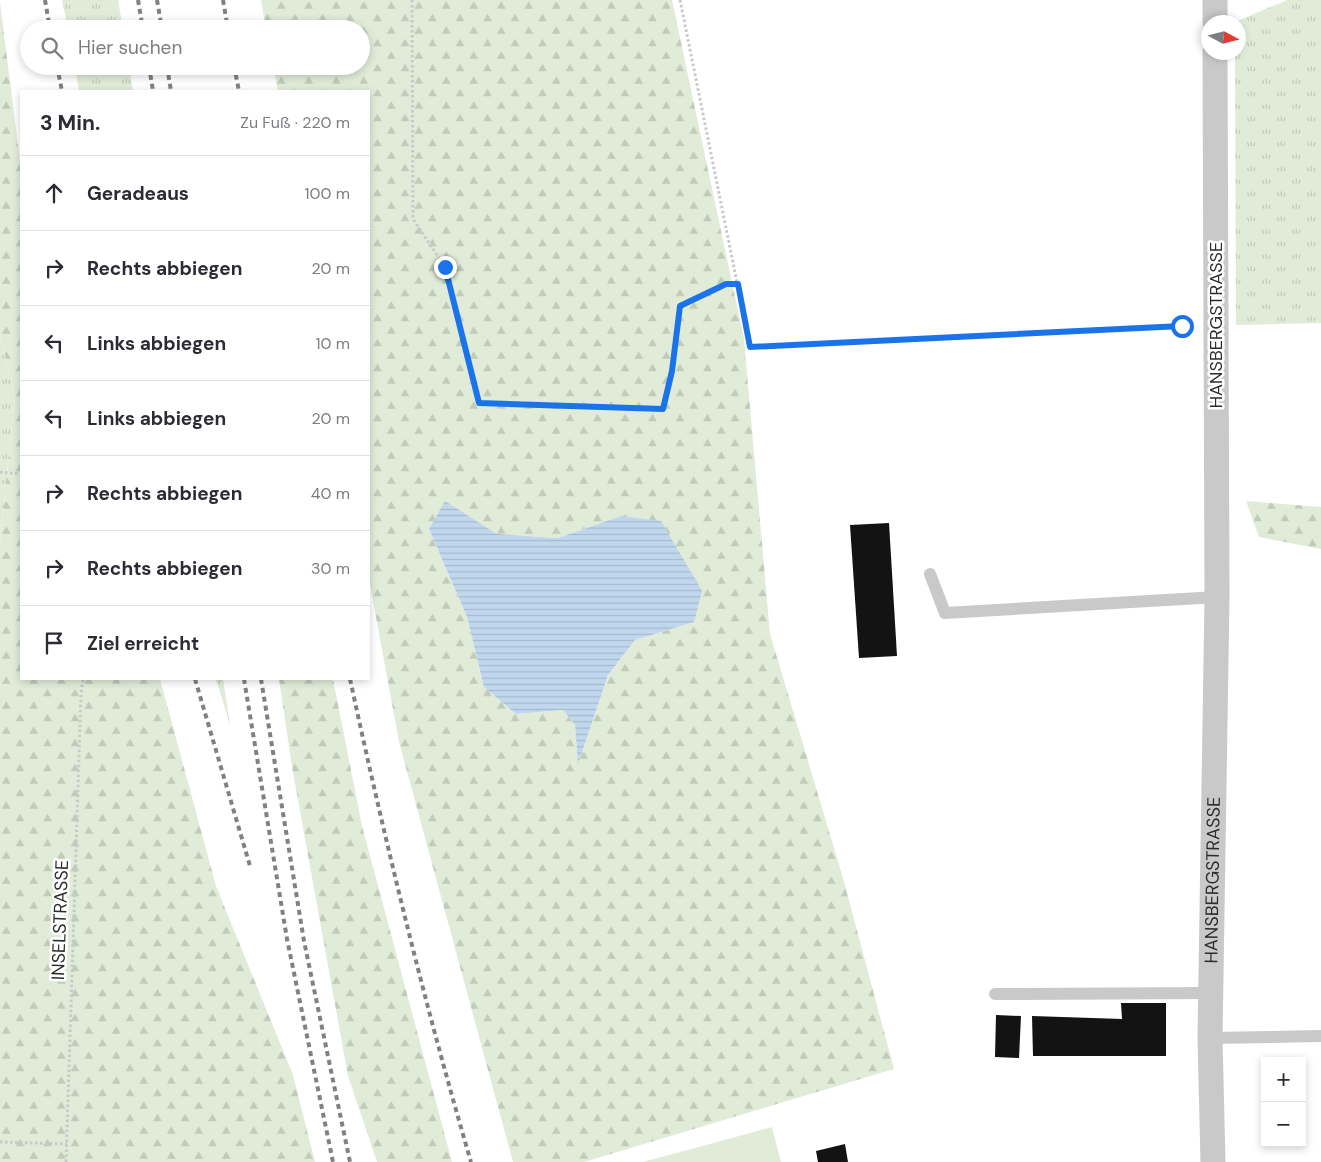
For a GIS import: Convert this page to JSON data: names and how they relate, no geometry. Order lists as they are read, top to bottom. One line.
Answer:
{"streets":{"street":["HANSBERGSTRASSE"],"path":["INSELSTRASSE"]},"north":"right","page":{"search":"Hier suchen","heading":["3 Min.","Zu Fuß · 220 m"],"list":[["Geradeaus","100 m"],["Rechts abbiegen","20 m"],["Links abbiegen","10 m"],["Links abbiegen","20 m"],["Rechts abbiegen","40 m"],["Rechts abbiegen","30 m"],"Ziel erreicht"],"map_buttons":["+","−"]}}
